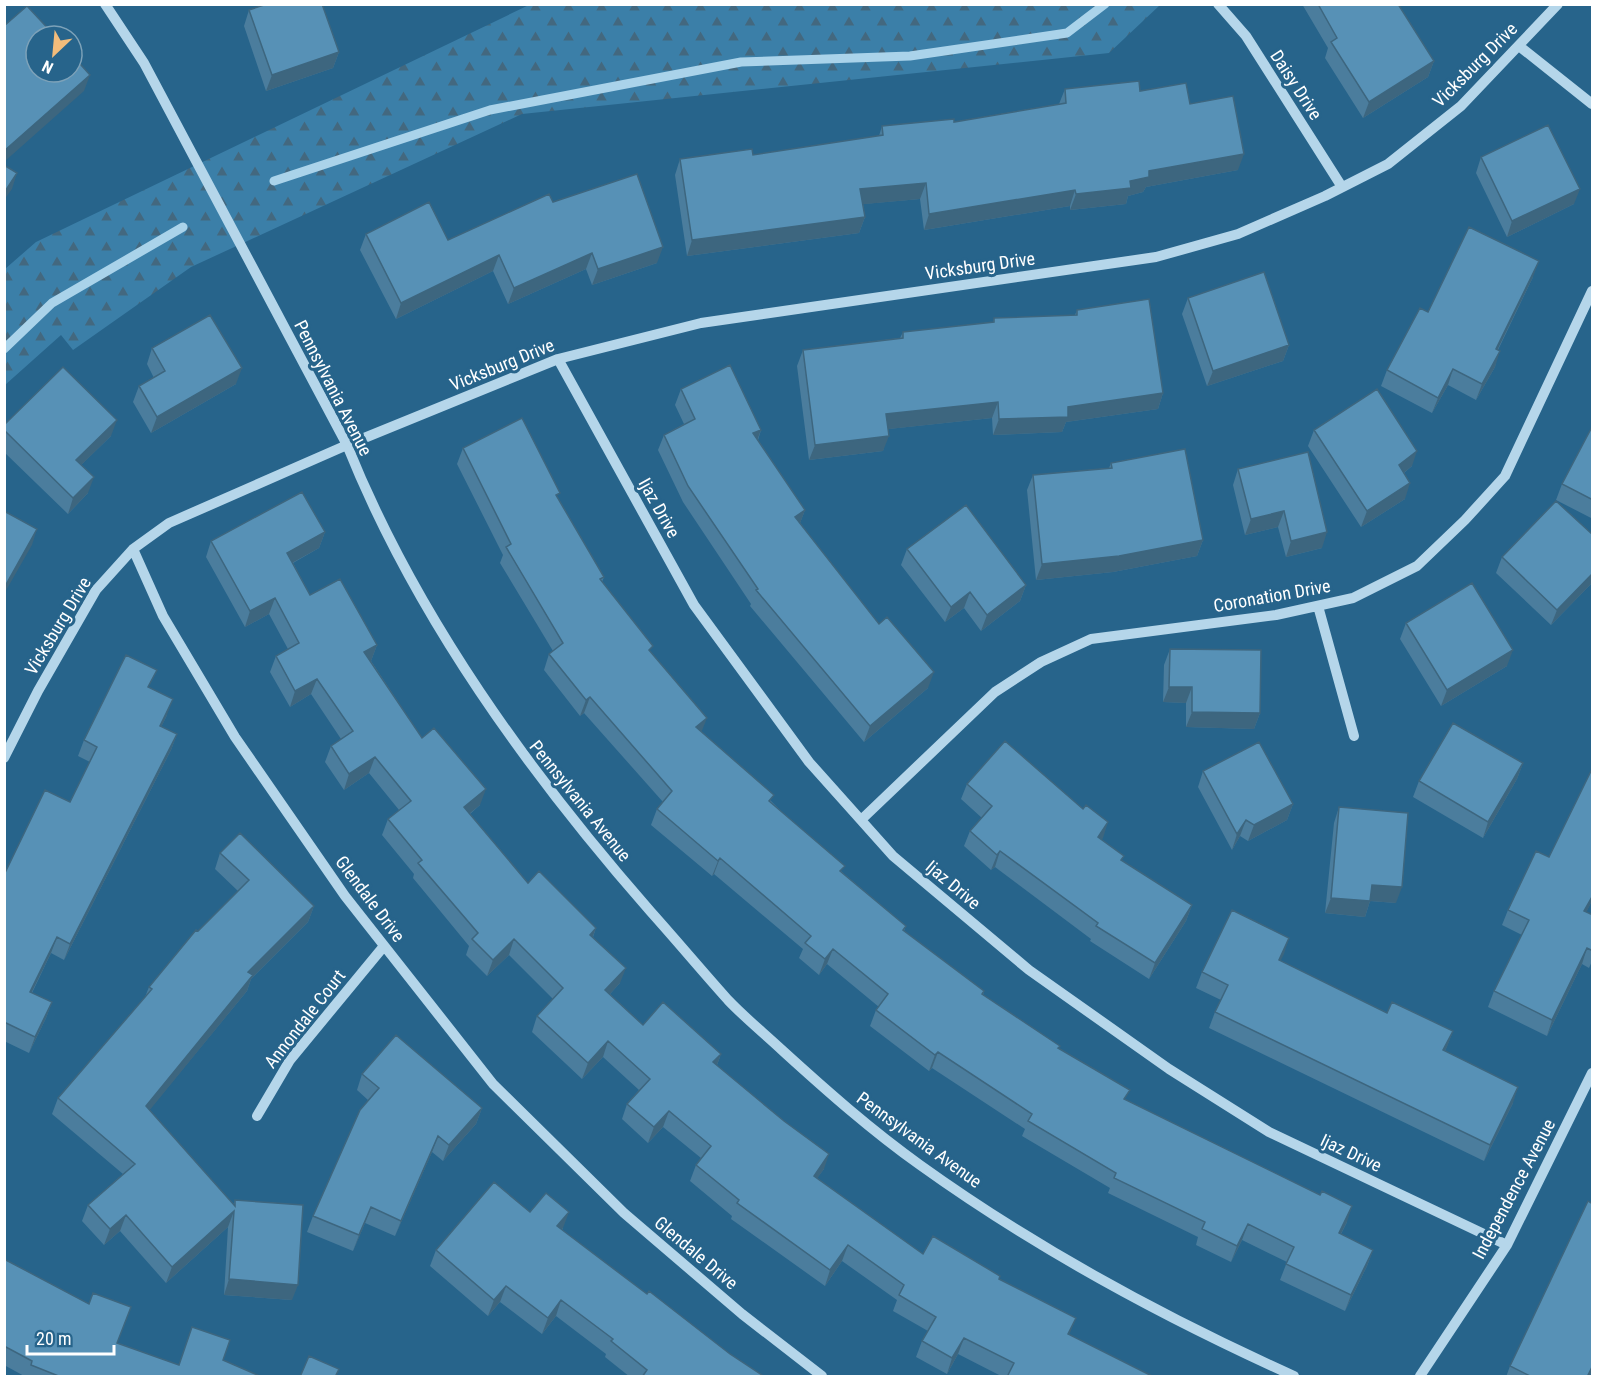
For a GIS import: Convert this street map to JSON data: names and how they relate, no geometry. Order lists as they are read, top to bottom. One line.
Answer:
{"streets":{"street":["Vicksburg Drive","Daisy Drive","Pennsylvania Avenue","Ijaz Drive","Coronation Drive","Glendale Drive","Annondale Court","Independence Avenue"]},"crossings":[["Vicksburg Drive","Daisy Drive"],["Vicksburg Drive","Pennsylvania Avenue"],["Vicksburg Drive","Ijaz Drive"],["Vicksburg Drive","Glendale Drive"],["Ijaz Drive","Coronation Drive"],["Ijaz Drive","Independence Avenue"],["Glendale Drive","Annondale Court"]],"scale_bar":"20 m","north":"bottom left"}
